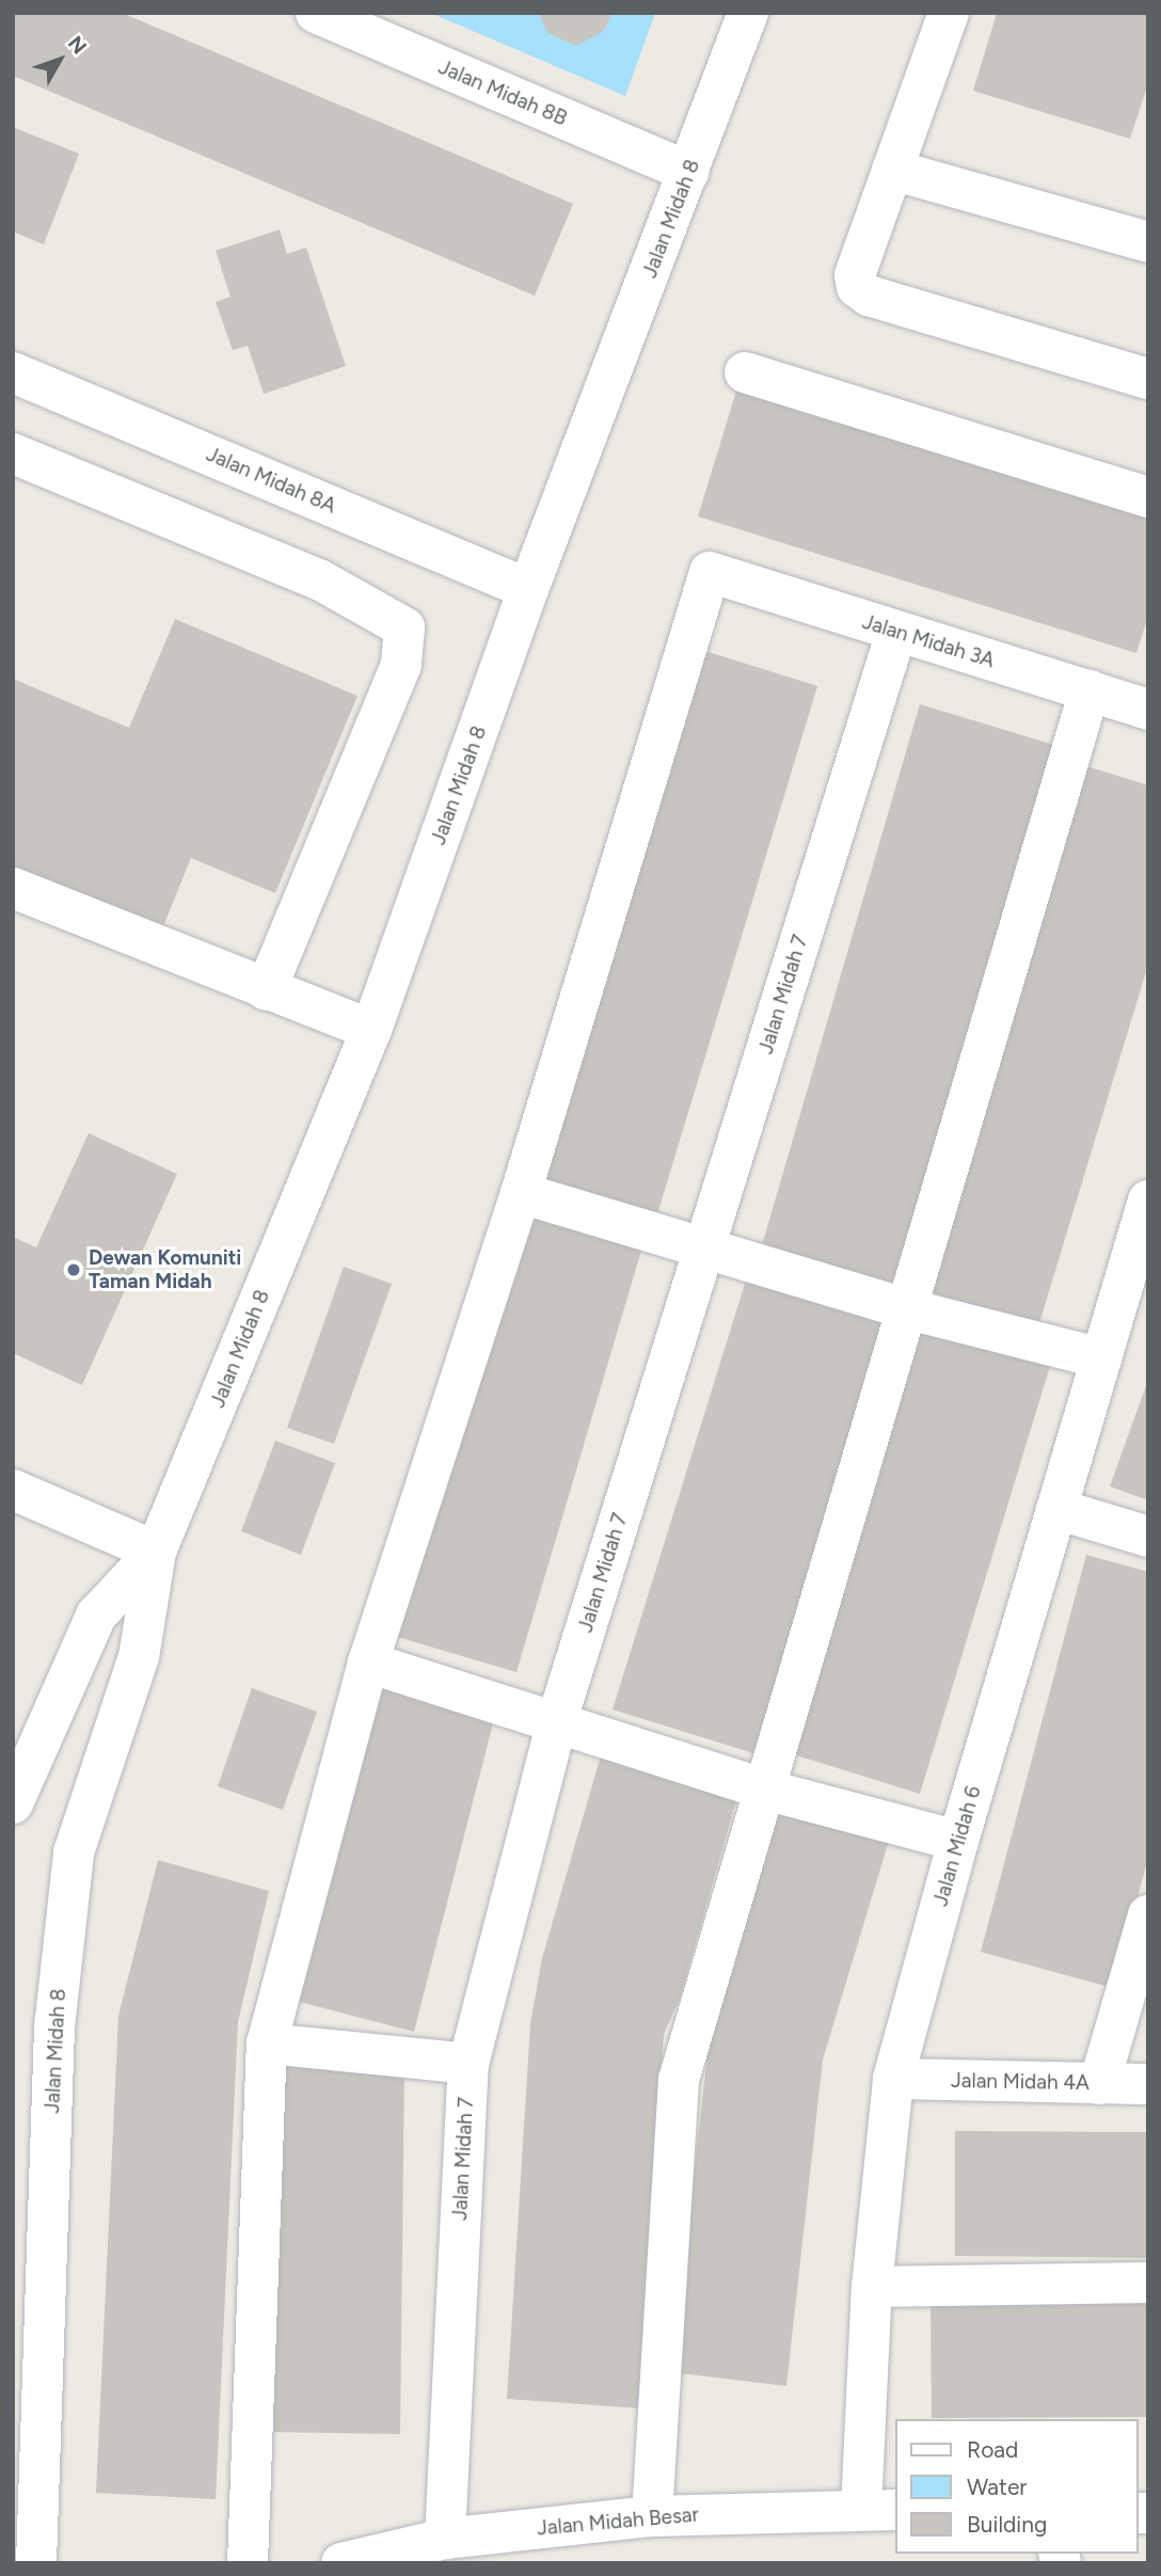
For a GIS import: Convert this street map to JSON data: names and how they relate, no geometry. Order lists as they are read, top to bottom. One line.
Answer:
{"streets":{"street":["Jalan Midah 8B","Jalan Midah 8","Jalan Midah 8A","Jalan Midah 3A","Jalan Midah 7","Jalan Midah 6","Jalan Midah 4A","Jalan Midah Besar"]},"crossings":[["Jalan Midah 8B","Jalan Midah 8"],["Jalan Midah 8","Jalan Midah 8A"],["Jalan Midah 3A","Jalan Midah 7"],["Jalan Midah 7","Jalan Midah Besar"],["Jalan Midah 6","Jalan Midah 4A"],["Jalan Midah 6","Jalan Midah Besar"]],"places":["Dewan Komuniti Taman Midah"],"legend":["Road","Water","Building"],"north":"top right"}
